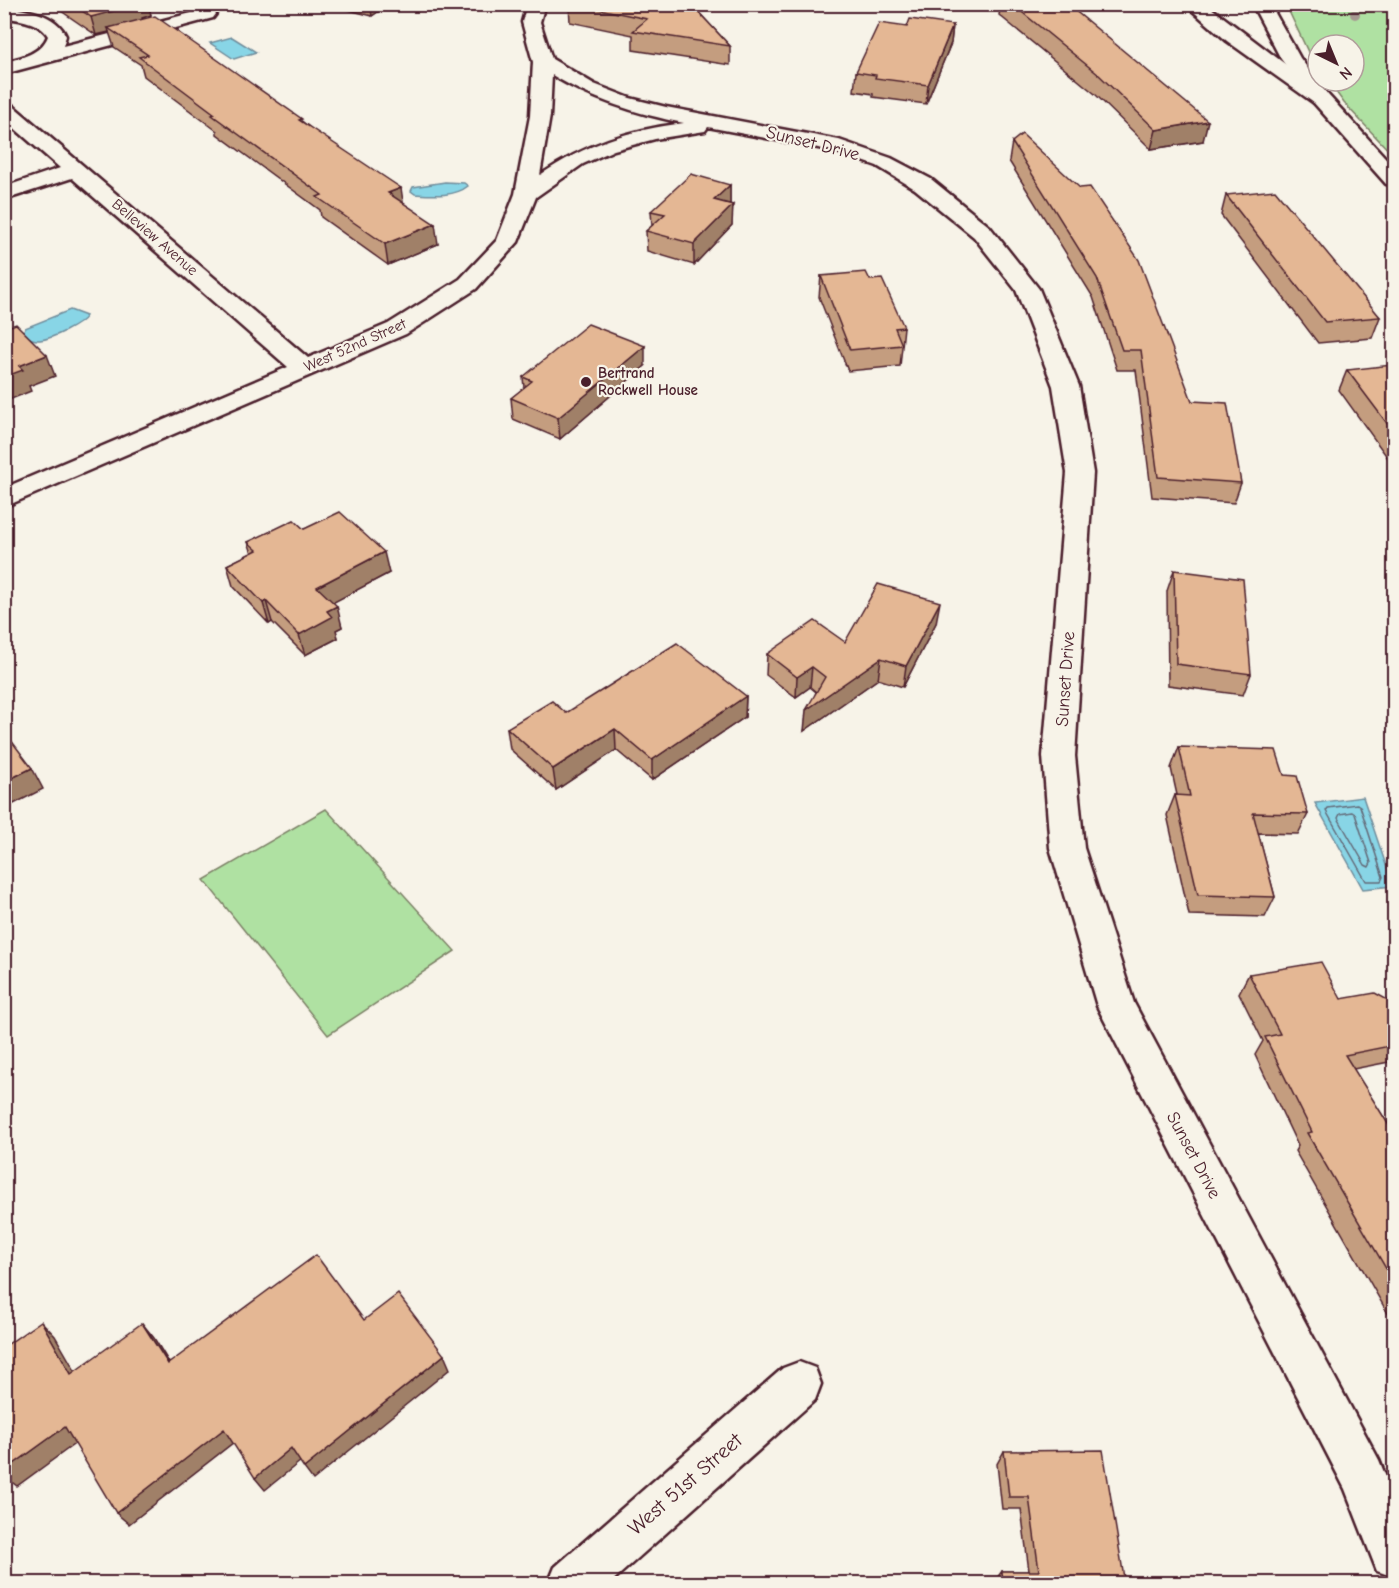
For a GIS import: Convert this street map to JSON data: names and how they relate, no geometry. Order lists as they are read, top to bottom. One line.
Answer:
{"streets":{"main road":["Sunset Drive","Belleview Avenue","West 52nd Street","West 51st Street"]},"crossings":[["Belleview Avenue","West 52nd Street"]],"places":["Bertrand Rockwell House"],"north":"bottom right"}
